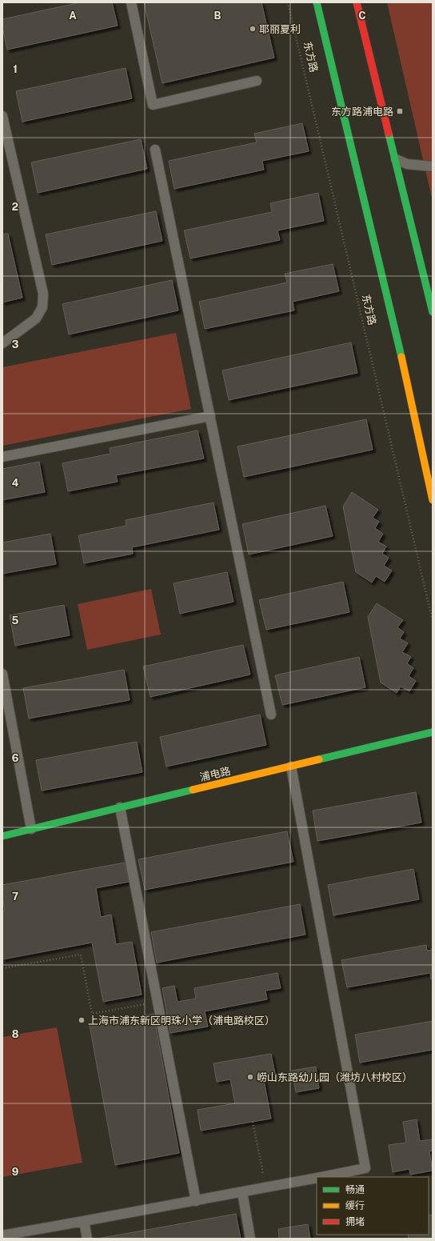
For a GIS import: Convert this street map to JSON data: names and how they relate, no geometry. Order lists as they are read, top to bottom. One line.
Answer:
{"streets":{"main road":["东方路","浦电路"]},"places":{"other":["耶丽夏利","上海市浦东新区明珠小学（浦电路校区）","崂山东路幼儿园（潍坊八村校区）"],"transit":["东方路浦电路"]},"legend":["畅通","缓行","拥堵"],"grid":{"columns":["A","B","C"],"rows":["1","2","3","4","5","6","7","8","9"]}}
